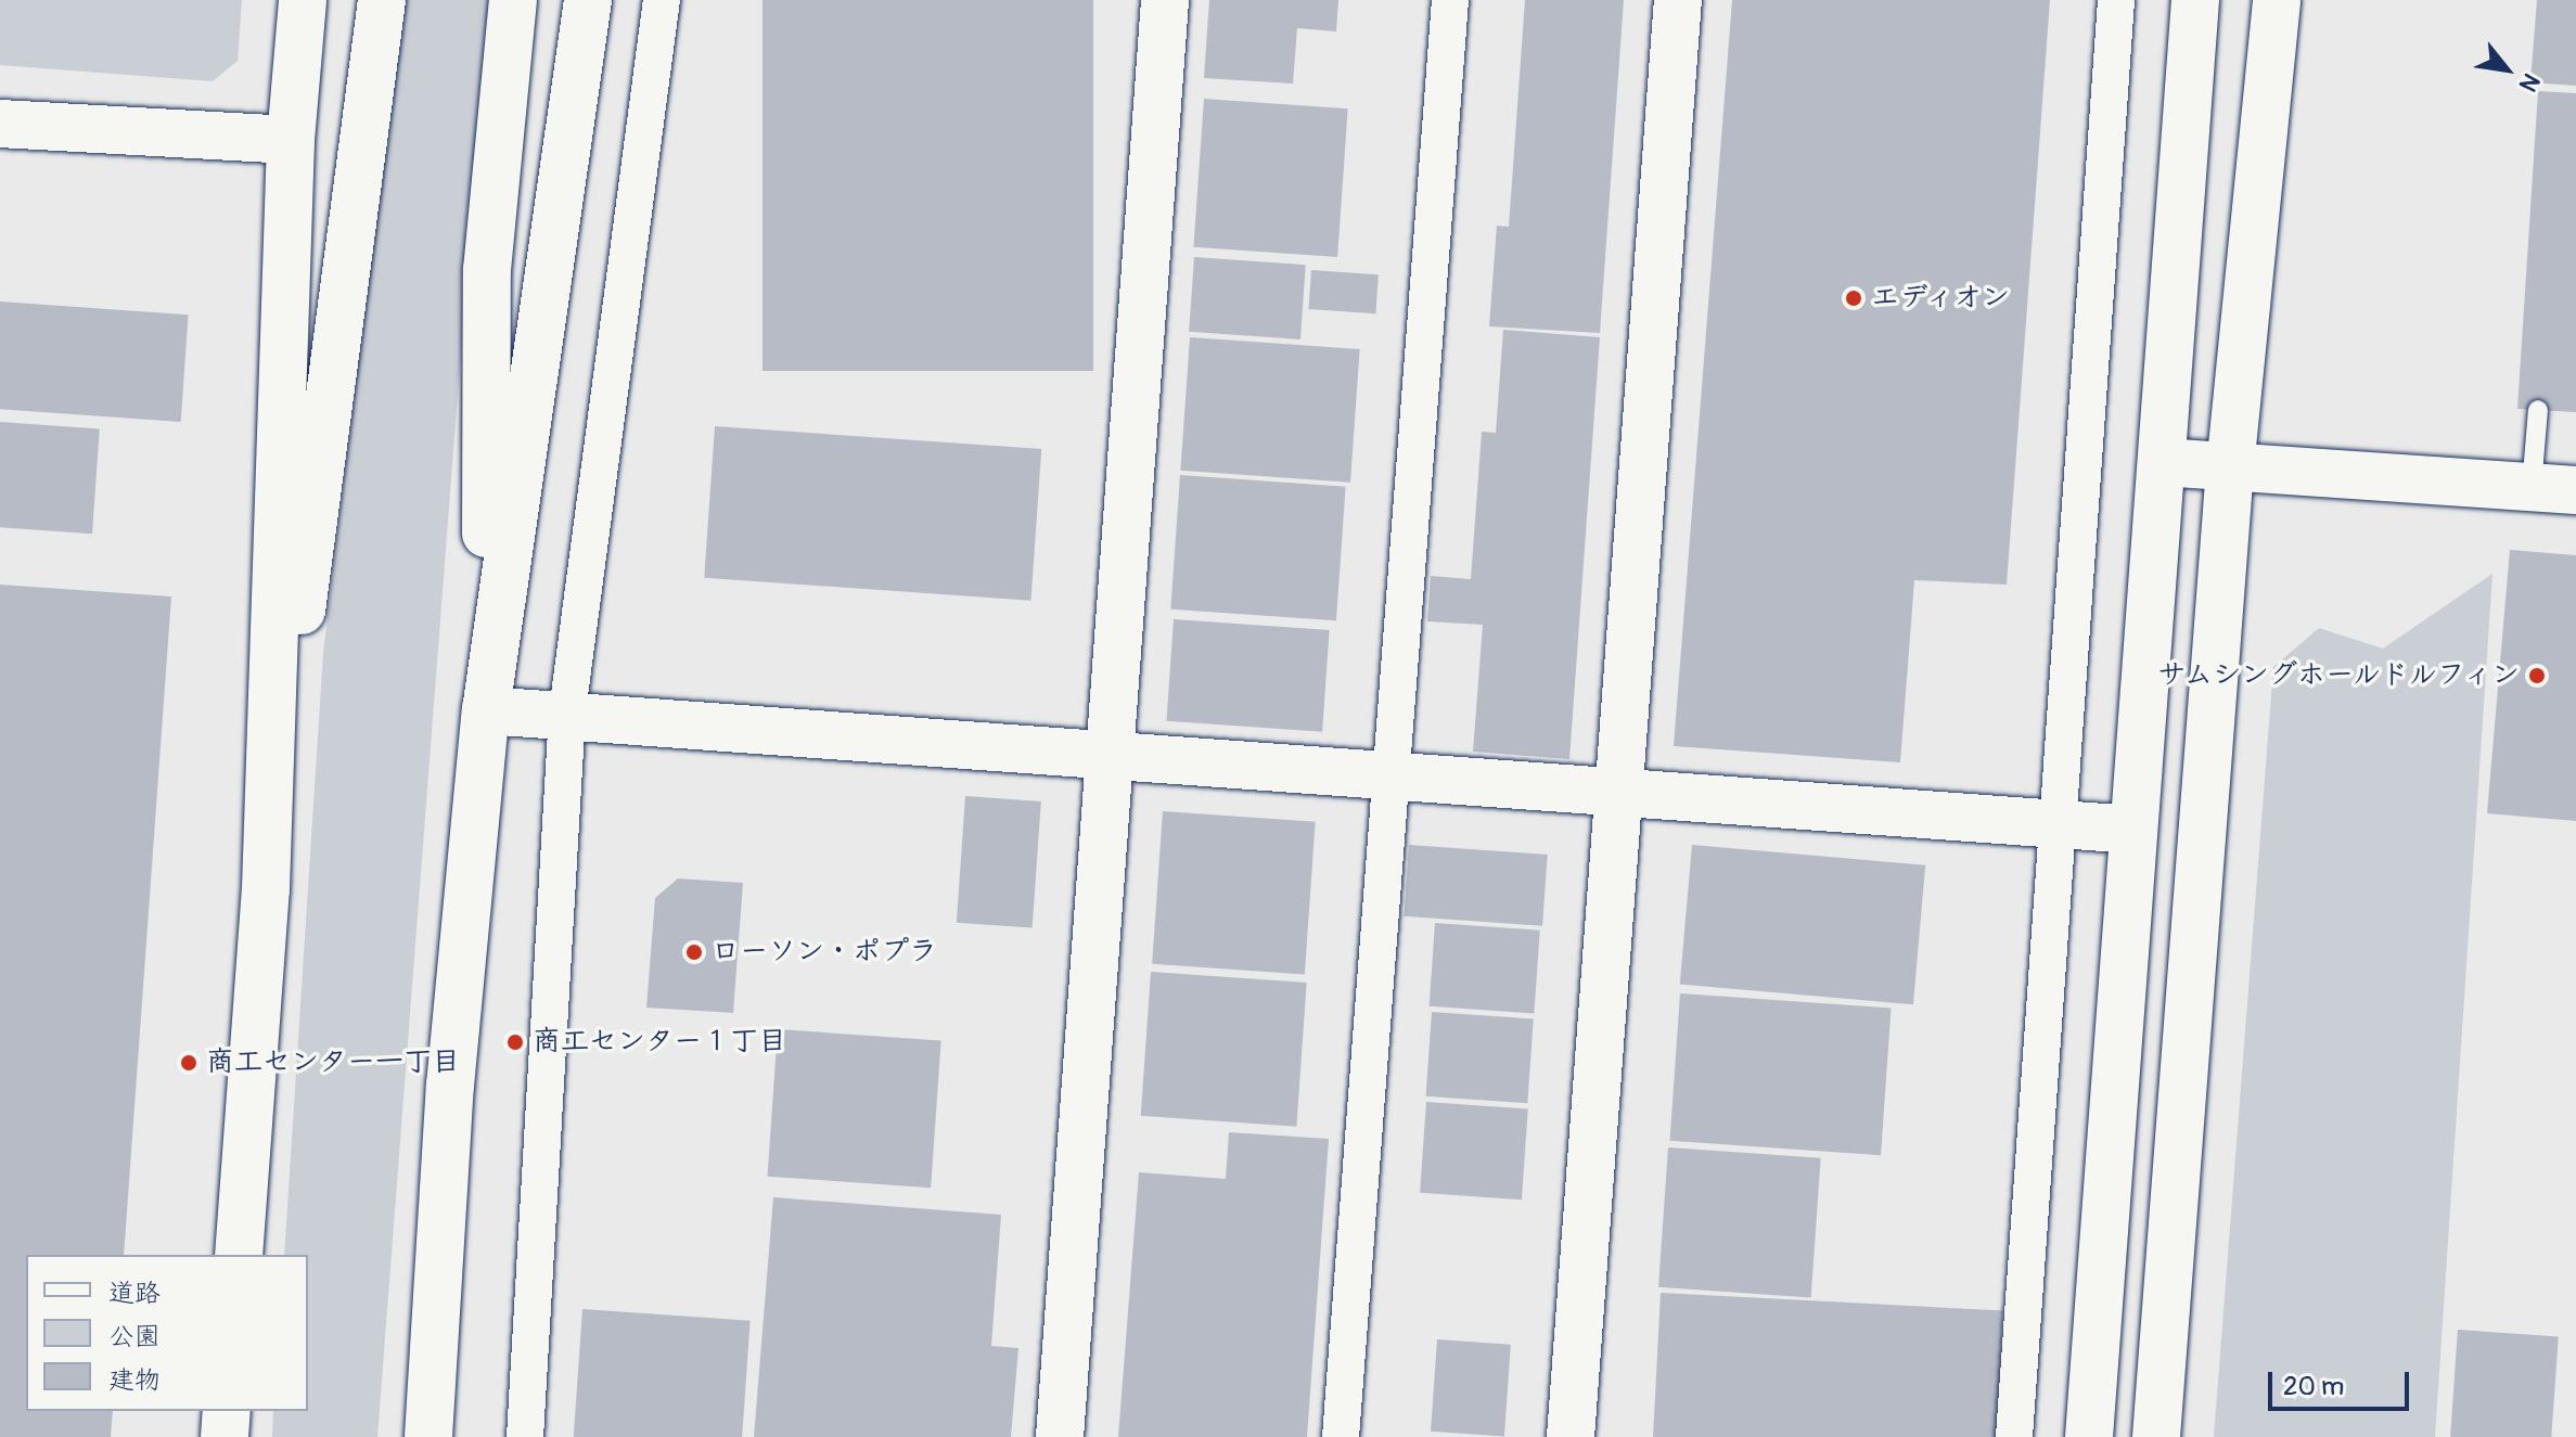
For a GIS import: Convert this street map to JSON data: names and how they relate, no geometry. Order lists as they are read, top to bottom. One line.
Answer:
{"places":["エディオン","サムシングホールドルフィン","ローソン・ポプラ","商工センター１丁目","商工センター一丁目"],"legend":["道路","公園","建物"],"scale_bar":"20 m","north":"bottom right"}
